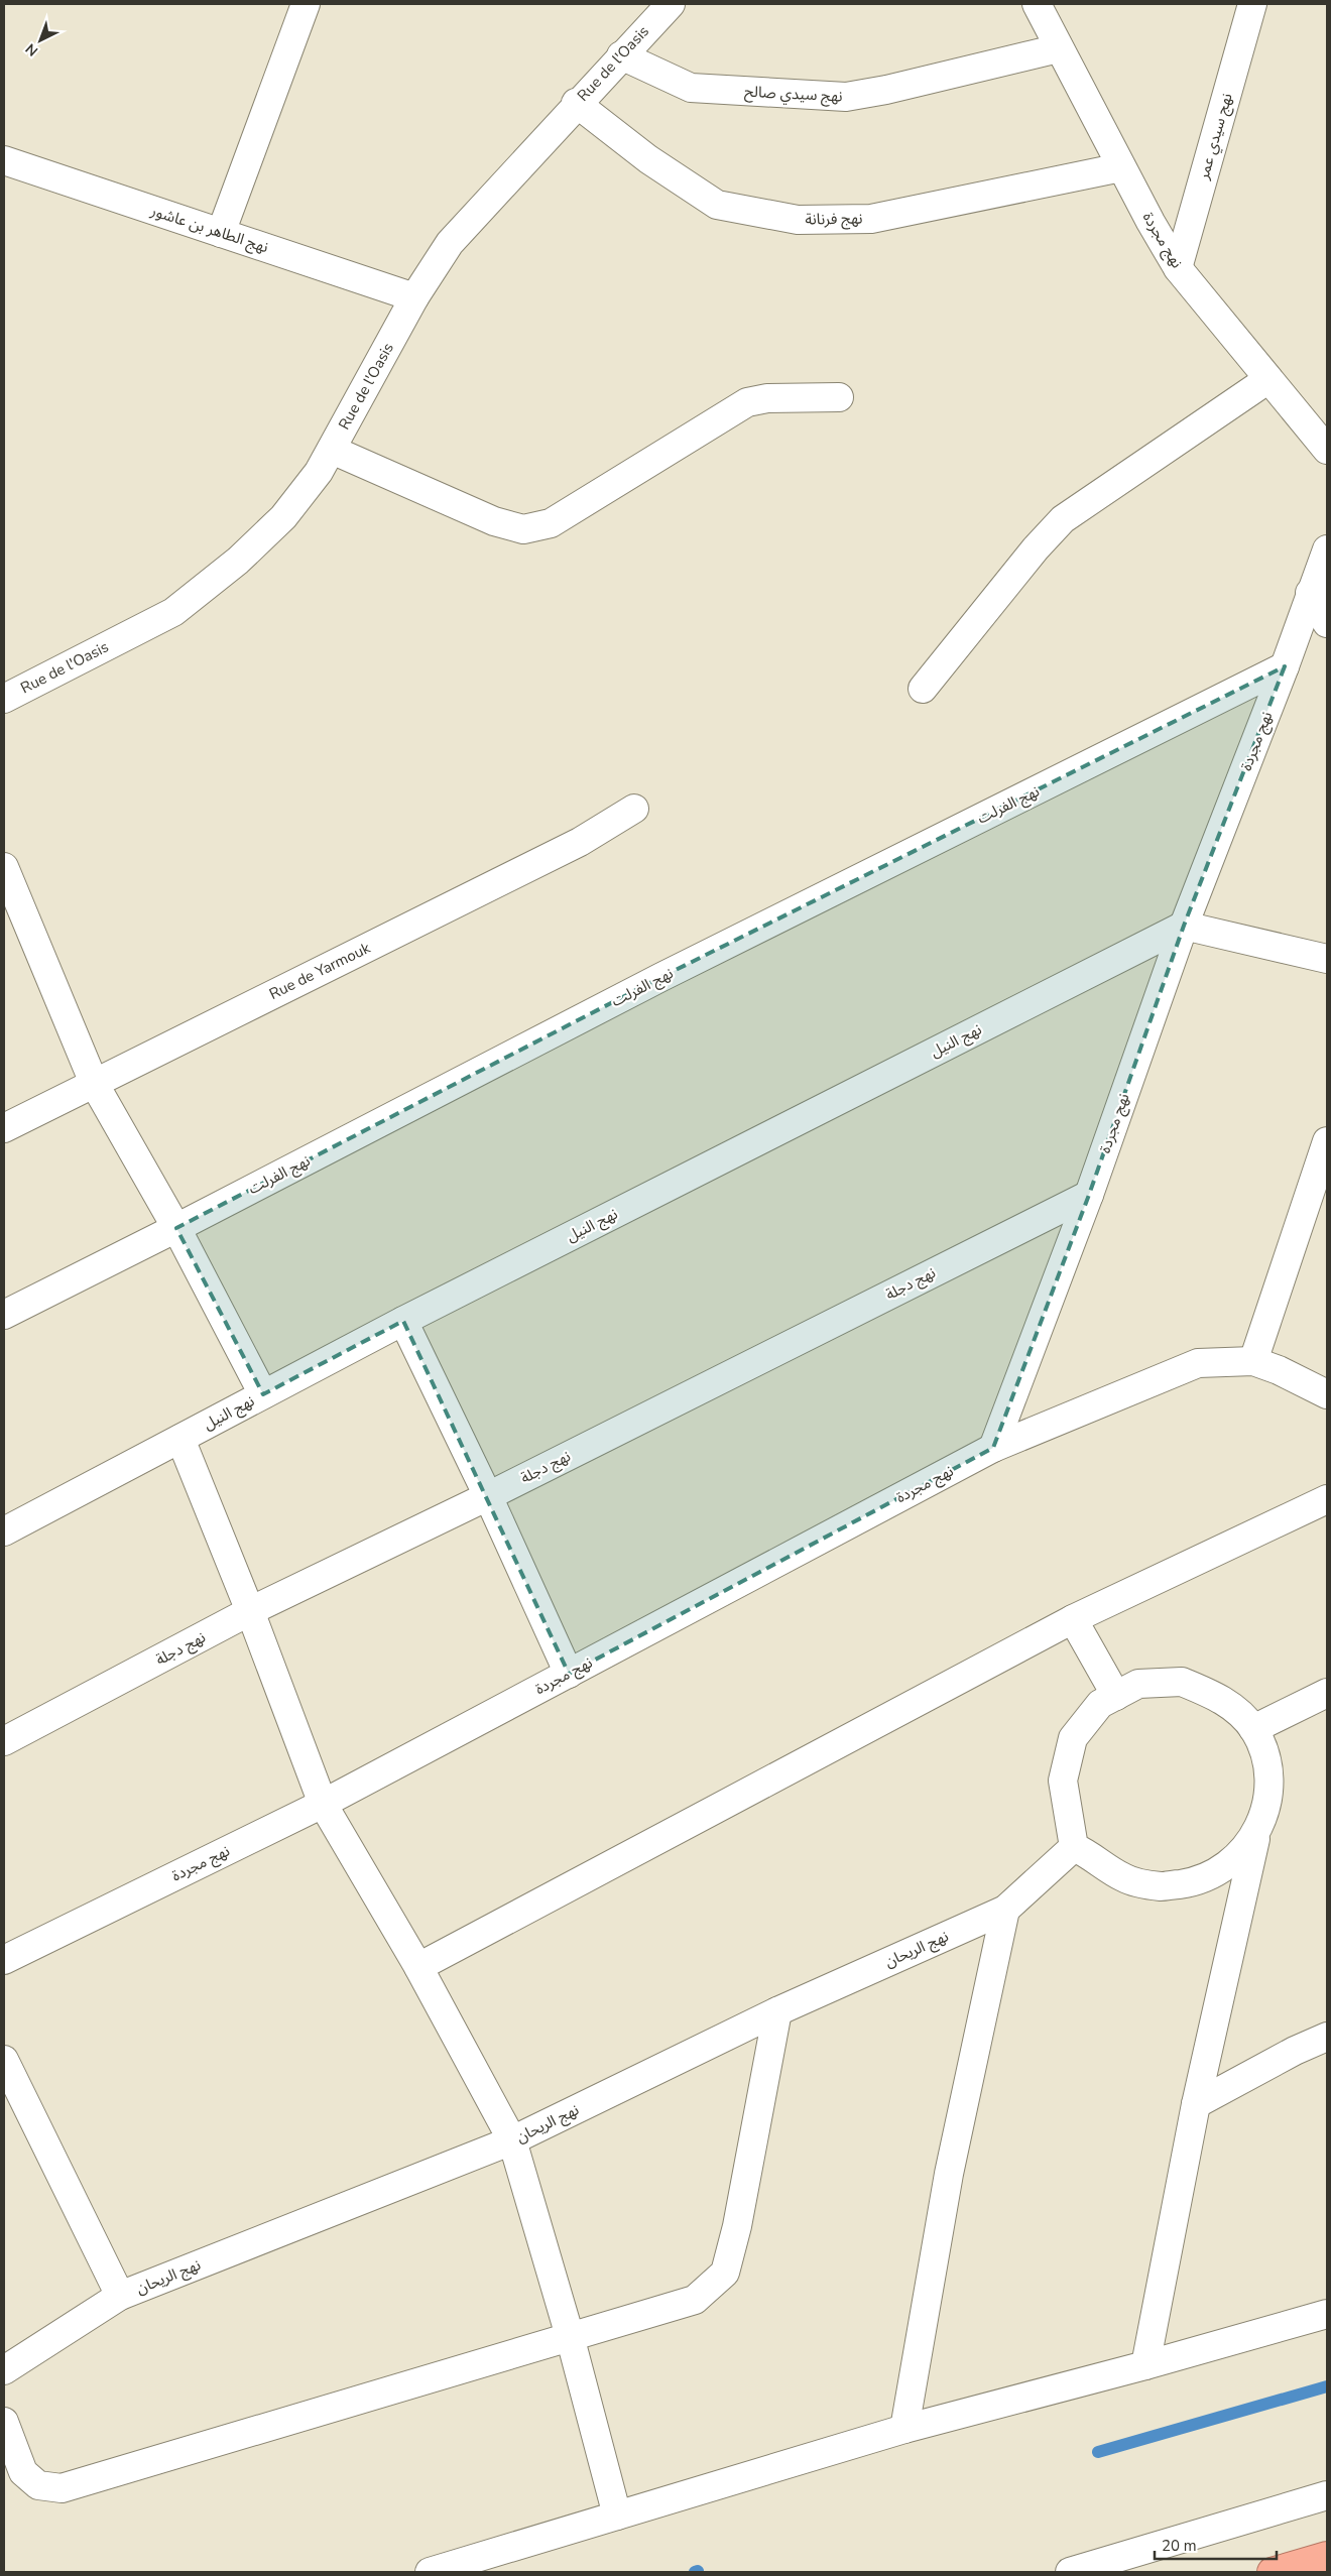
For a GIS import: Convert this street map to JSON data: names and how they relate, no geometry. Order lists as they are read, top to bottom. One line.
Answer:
{"streets":{"street":["Rue de l'Oasis","نهج سيدي صالح","نهج سيدي عمر","نهج فرنانة","نهج الطاهر بن عاشور","نهج مجردة","نهج الفرلت","Rue de Yarmouk","نهج النيل","نهج دجلة","نهج الريحان"]},"crossings":[["Rue de l'Oasis","نهج سيدي صالح"],["Rue de l'Oasis","نهج فرنانة"],["Rue de l'Oasis","نهج الطاهر بن عاشور"],["نهج سيدي صالح","نهج مجردة"],["نهج سيدي عمر","نهج مجردة"],["نهج فرنانة","نهج مجردة"],["نهج مجردة","نهج الفرلت"],["نهج مجردة","نهج النيل"],["نهج مجردة","نهج دجلة"]],"scale_bar":"20 m","north":"bottom left"}
